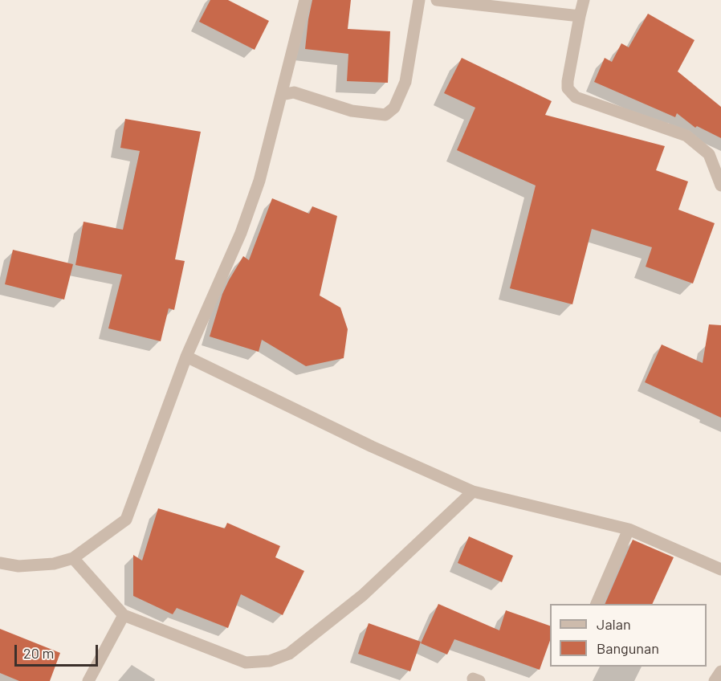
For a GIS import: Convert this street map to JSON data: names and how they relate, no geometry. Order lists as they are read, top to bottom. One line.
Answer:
{"legend":["Jalan","Bangunan"],"scale_bar":"20 m"}
